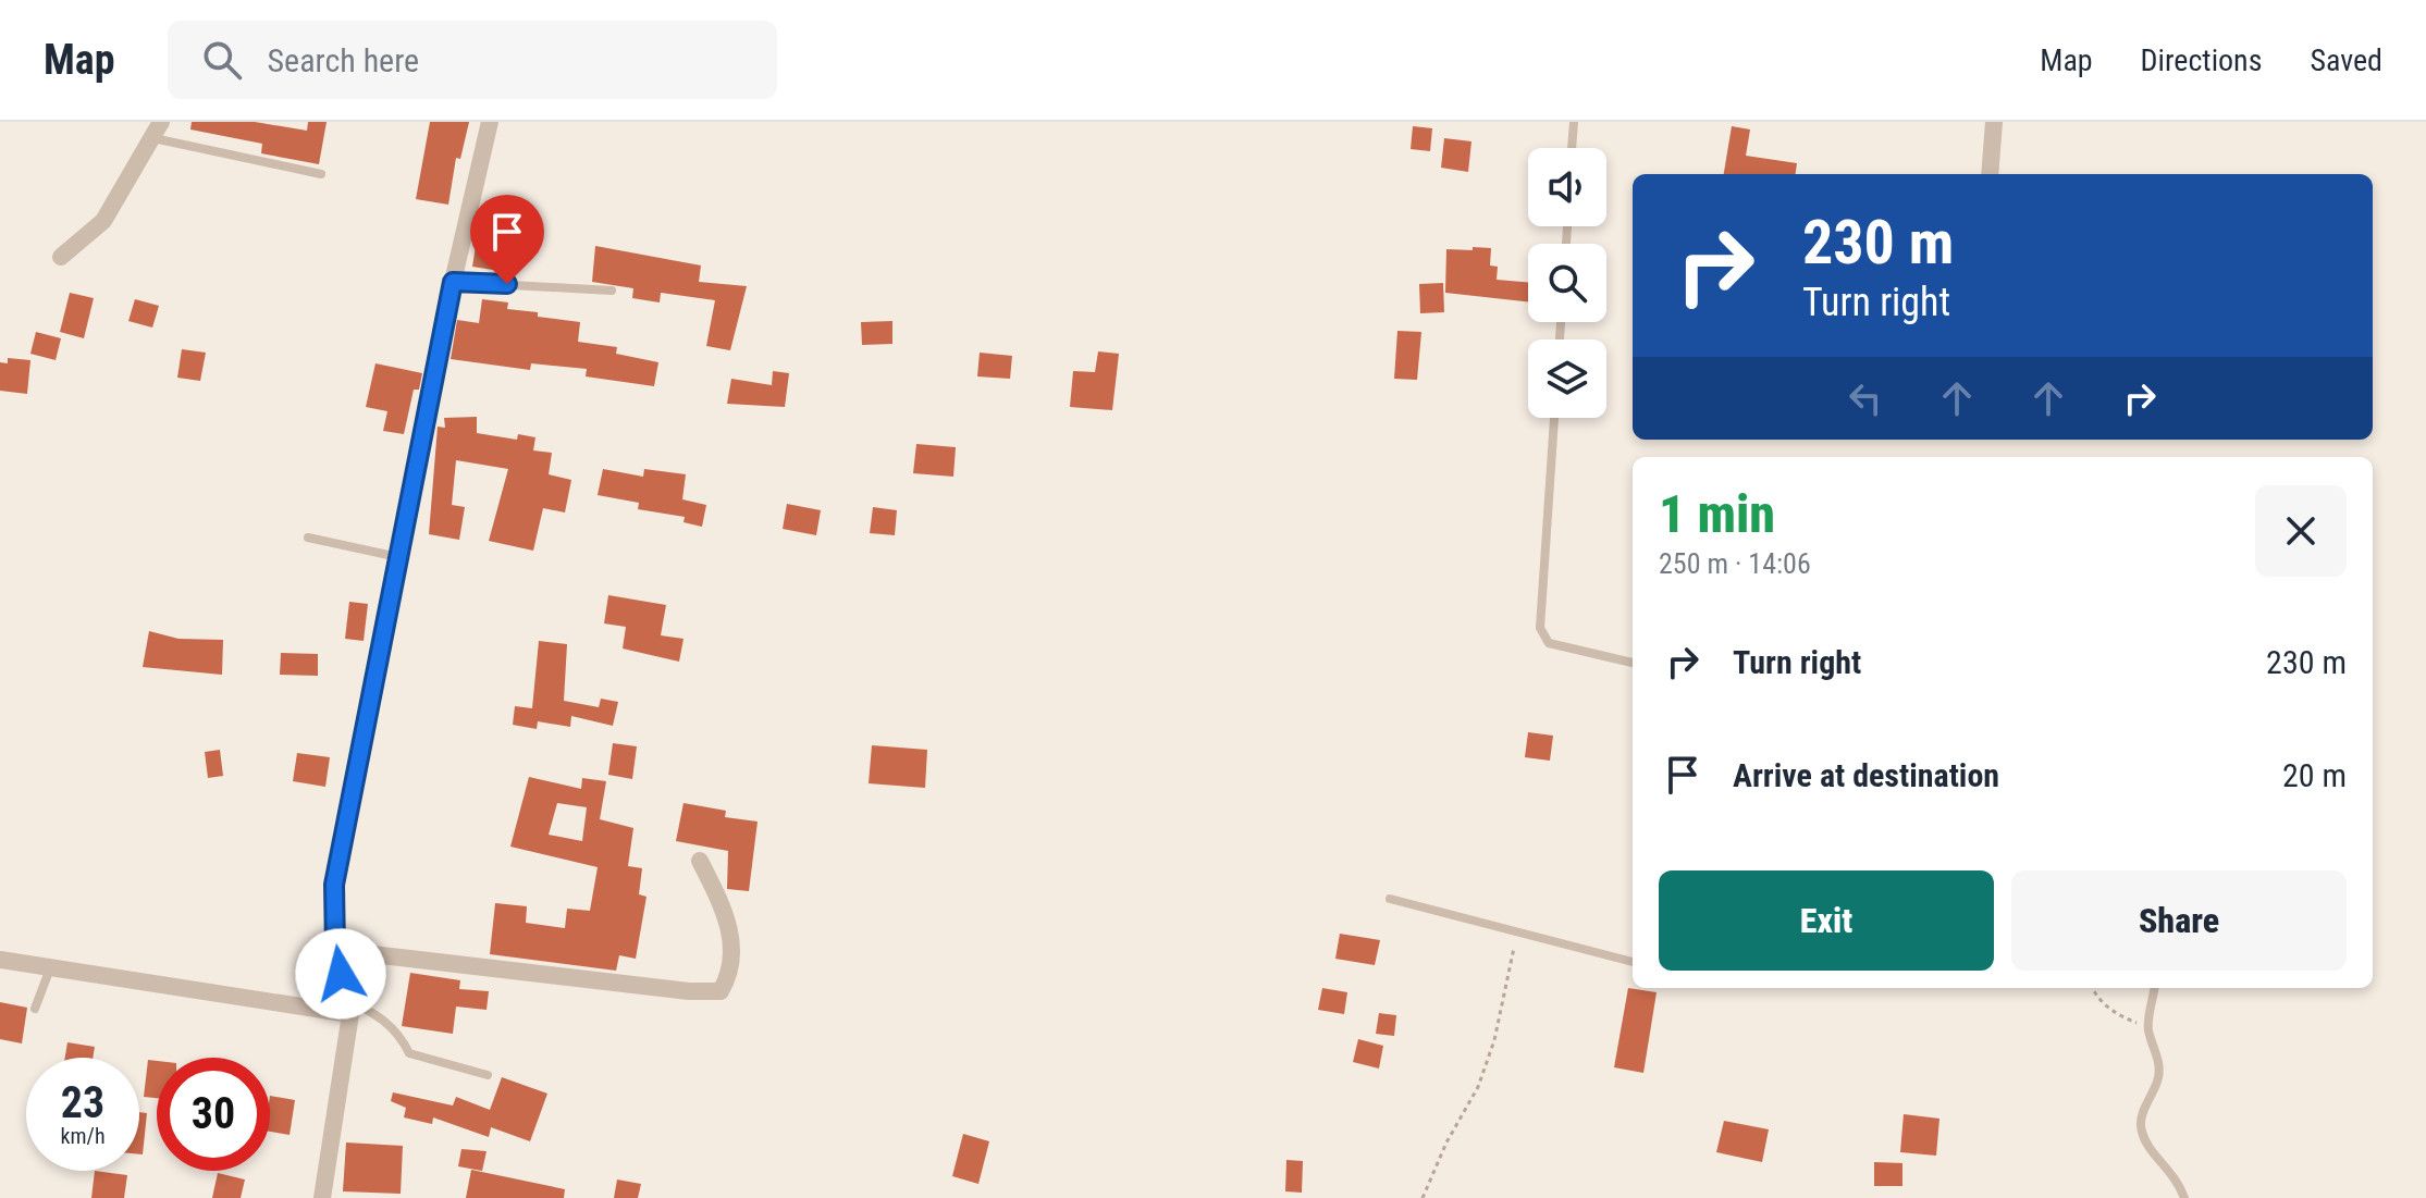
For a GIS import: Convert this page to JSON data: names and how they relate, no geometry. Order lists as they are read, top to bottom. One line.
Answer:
{"page":{"header":"Map","search":"Search here","nav":["Map","Directions","Saved"],"turn":["230 m","Turn right"],"heading":["1 min","250 m · 14:06"],"list":[{"name":"Turn right","value":"230 m"},{"name":"Arrive at destination","value":"20 m"}],"buttons":["Exit","Share"],"speed":"23 km/h","limit":"30"}}
